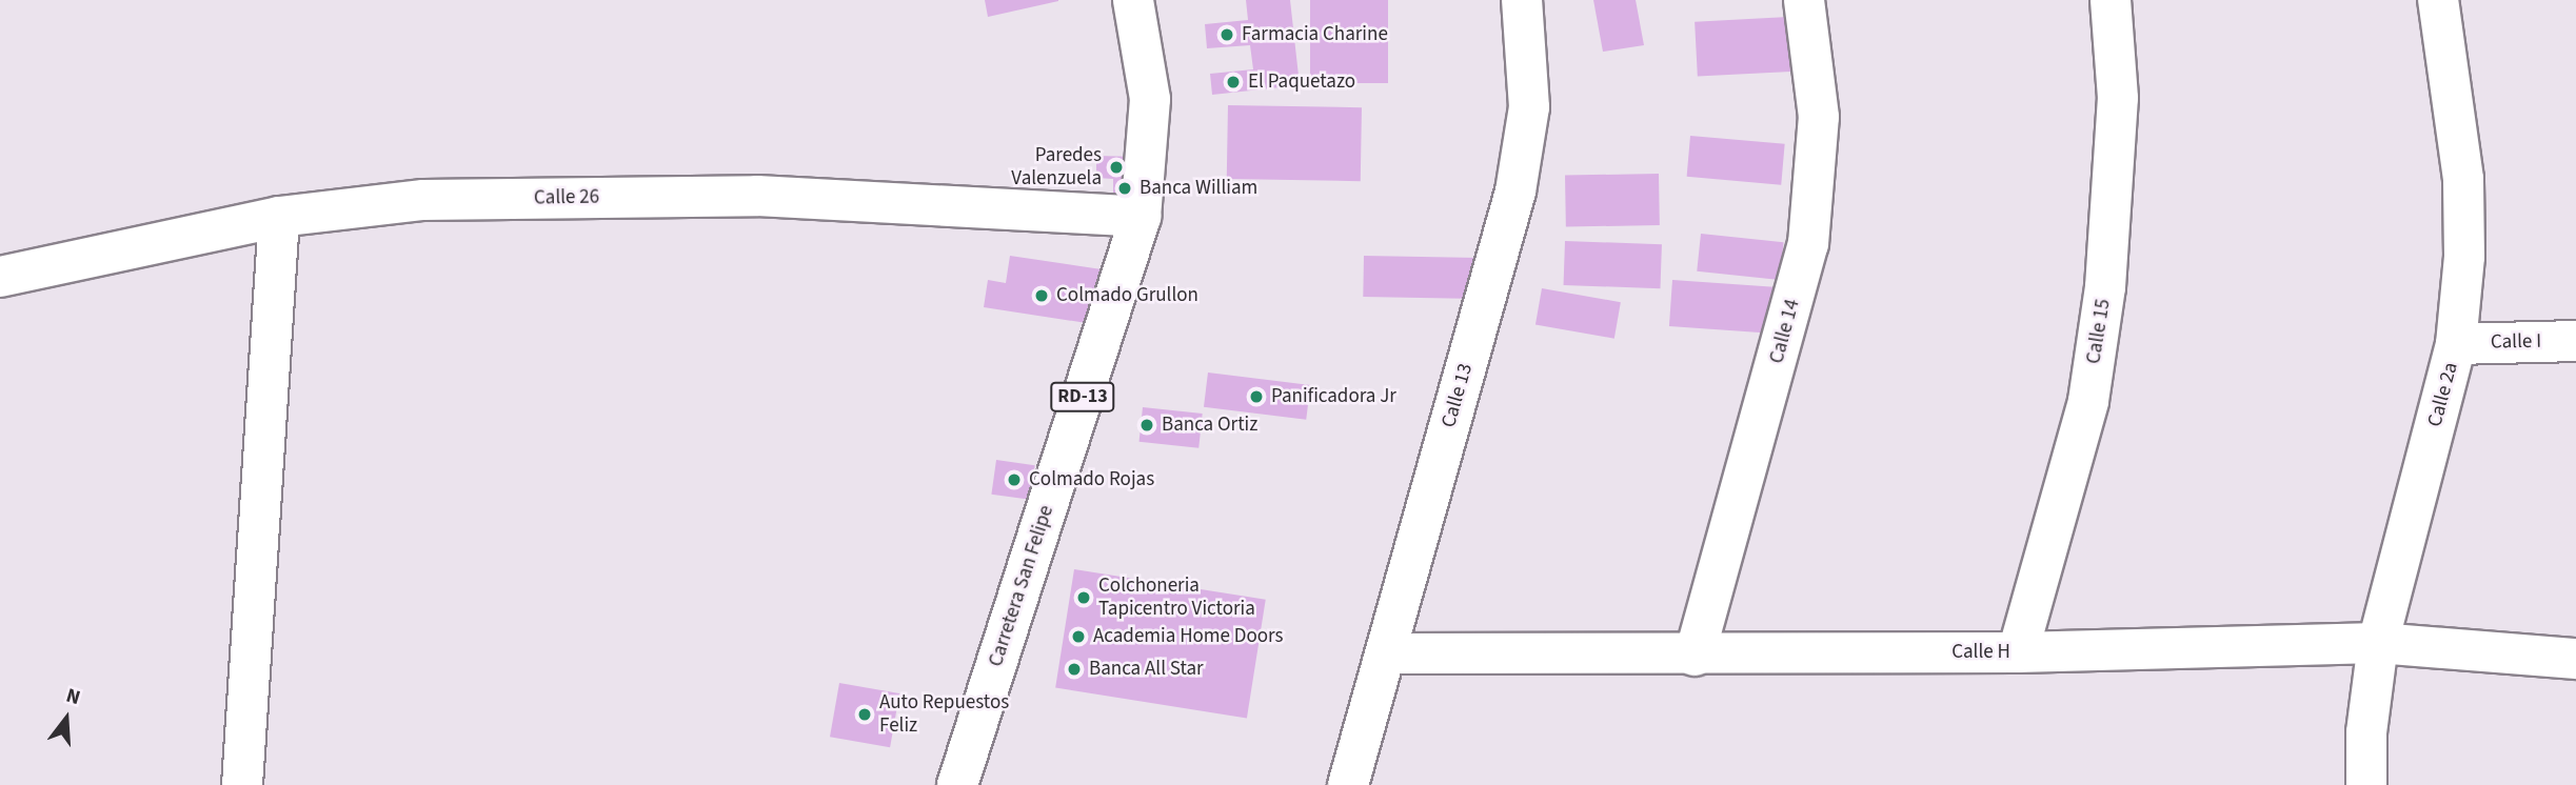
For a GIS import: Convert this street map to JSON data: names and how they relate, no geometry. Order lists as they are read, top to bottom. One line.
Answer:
{"streets":{"street":["Calle 26","Calle 14","Calle 15","Calle I","Calle 2a","Calle 13","RD-13","Carretera San Felipe","Calle H"]},"crossings":[["Calle 26","Carretera San Felipe"],["Calle 14","Calle H"],["Calle 15","Calle H"],["Calle I","Calle 2a"],["Calle 2a","Calle H"],["Calle 13","Calle H"]],"places":["Farmacia Charine","El Paquetazo","Paredes Valenzuela","Banca William","Colmado Grullon","Panificadora Jr","Banca Ortiz","Colmado Rojas","Colchoneria Tapicentro Victoria","Academia Home Doors","Banca All Star","Auto Repuestos Feliz"],"north":"top"}
